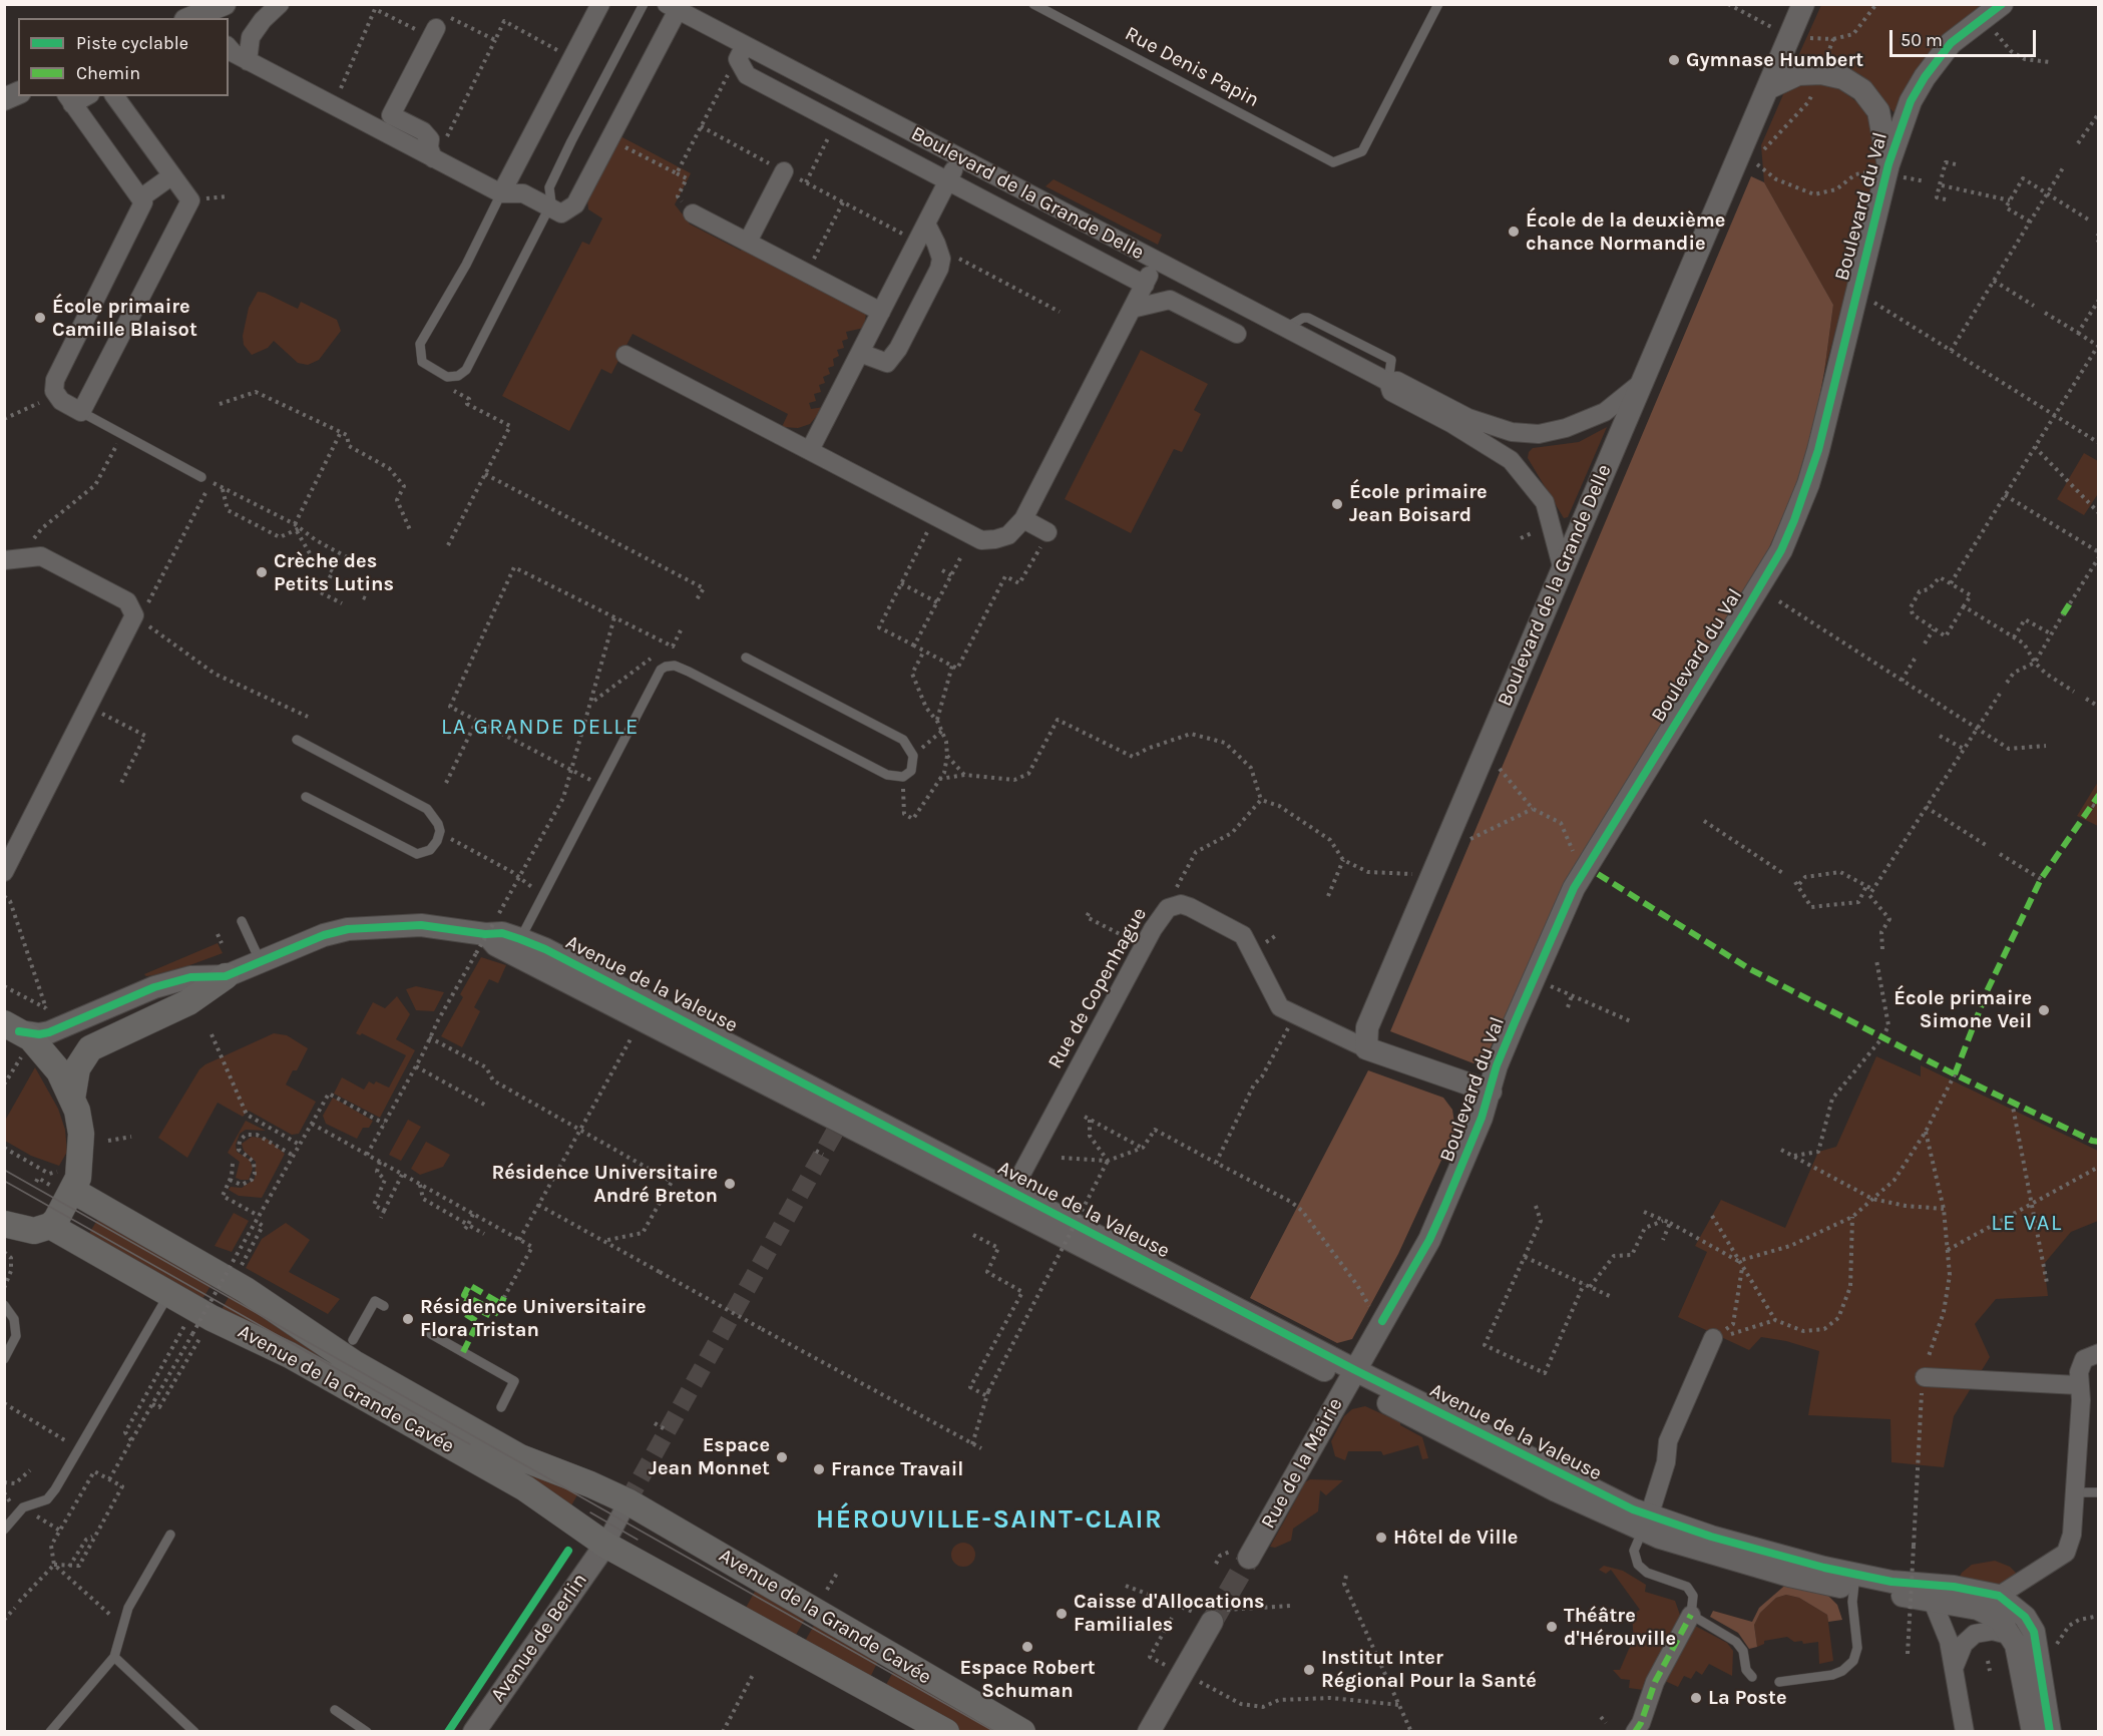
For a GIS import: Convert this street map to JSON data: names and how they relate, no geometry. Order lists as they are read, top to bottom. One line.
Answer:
{"streets":{"main road":["Avenue de la Grande Cavée"],"street":["Boulevard de la Grande Delle","Boulevard du Val","Avenue de la Valeuse","Rue de Copenhague","Rue de la Mairie","Avenue de Berlin"],"lane":["Rue Denis Papin"]},"crossings":[["Boulevard de la Grande Delle","Rue de Copenhague"],["Boulevard du Val","Avenue de la Valeuse"],["Boulevard du Val","Rue de la Mairie"],["Avenue de la Valeuse","Rue de Copenhague"],["Avenue de la Valeuse","Rue de la Mairie"],["Avenue de la Grande Cavée","Avenue de Berlin"]],"districts":["LA GRANDE DELLE","LE VAL","HÉROUVILLE-SAINT-CLAIR"],"places":["Gymnase Humbert","École de la deuxième chance Normandie","École primaire Camille Blaisot","École primaire Jean Boisard","Crèche des Petits Lutins","École primaire Simone Veil","Résidence Universitaire André Breton","Résidence Universitaire Flora Tristan","Espace Jean Monnet","France Travail","Hôtel de Ville","Caisse d'Allocations Familiales","Théâtre d'Hérouville","Espace Robert Schuman","Institut Inter Régional Pour la Santé","La Poste"],"legend":["Piste cyclable","Chemin"],"scale_bar":"50 m"}
